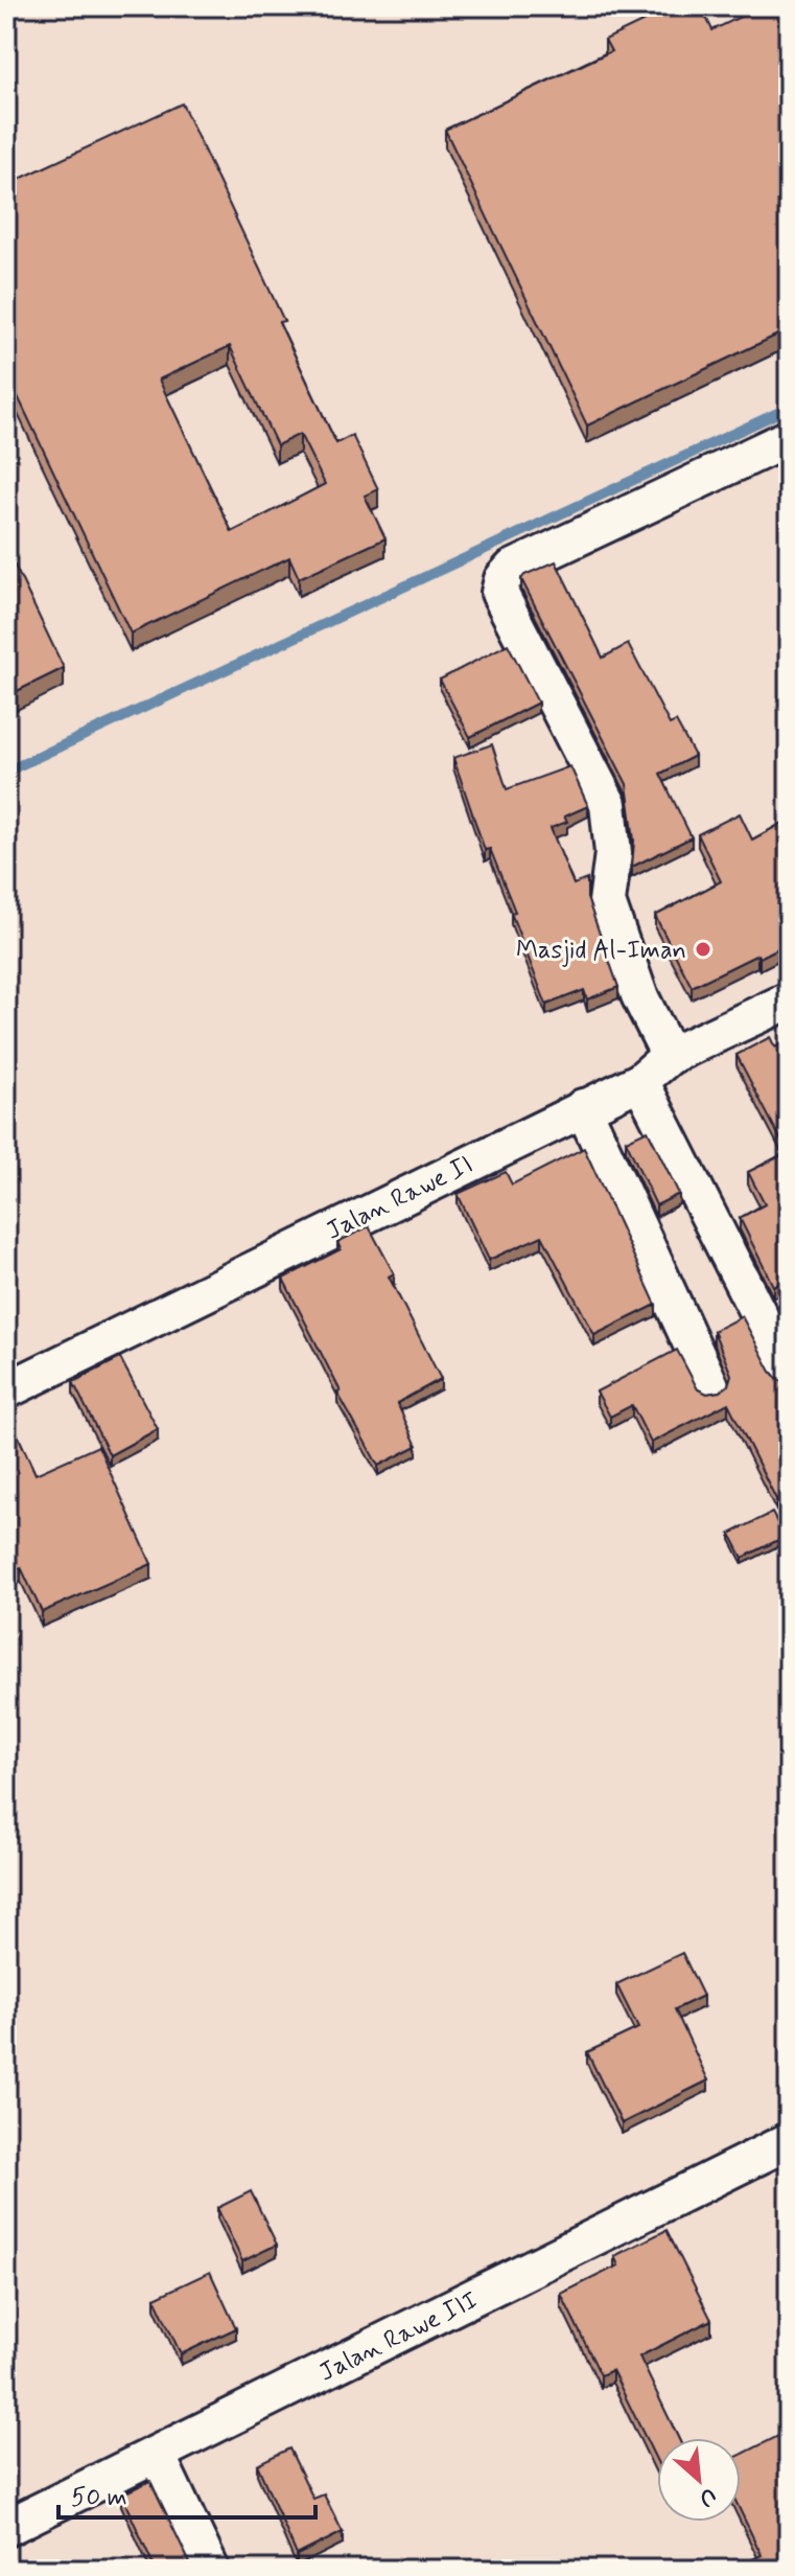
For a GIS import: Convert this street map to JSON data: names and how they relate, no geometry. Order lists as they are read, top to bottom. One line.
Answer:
{"streets":{"street":["Jalan Rawe II","Jalan Rawe III"]},"places":["Masjid Al-Iman"],"scale_bar":"50 m","north":"bottom right"}
